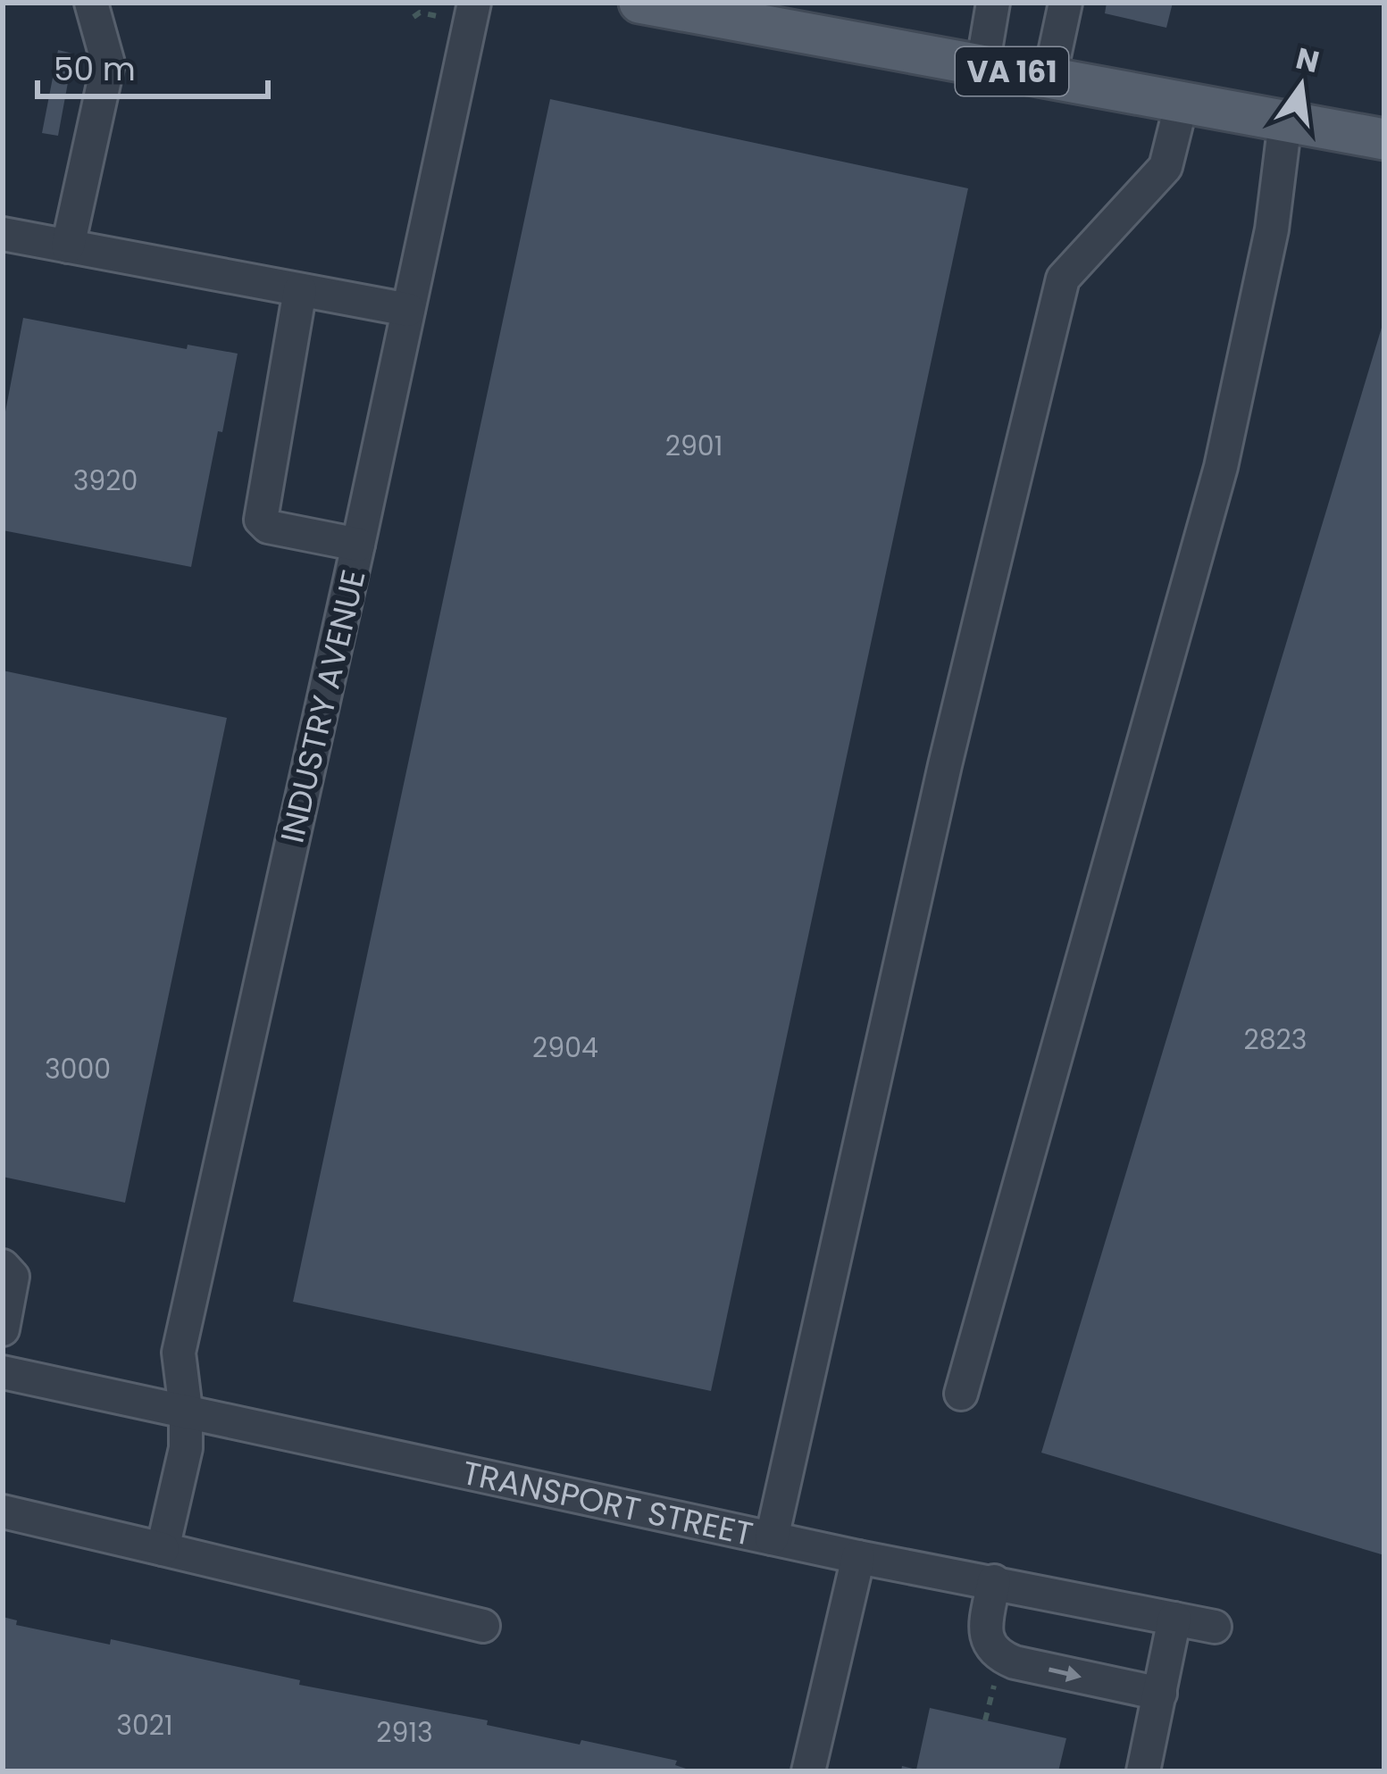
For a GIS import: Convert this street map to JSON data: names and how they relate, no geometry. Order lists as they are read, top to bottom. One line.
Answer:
{"streets":{"main road":["VA 161"],"street":["INDUSTRY AVENUE","TRANSPORT STREET"]},"crossings":[["INDUSTRY AVENUE","TRANSPORT STREET"]],"house_numbers":["2901","3920","2823","2904","3000","3021","2913"],"scale_bar":"50 m","north":"top"}
